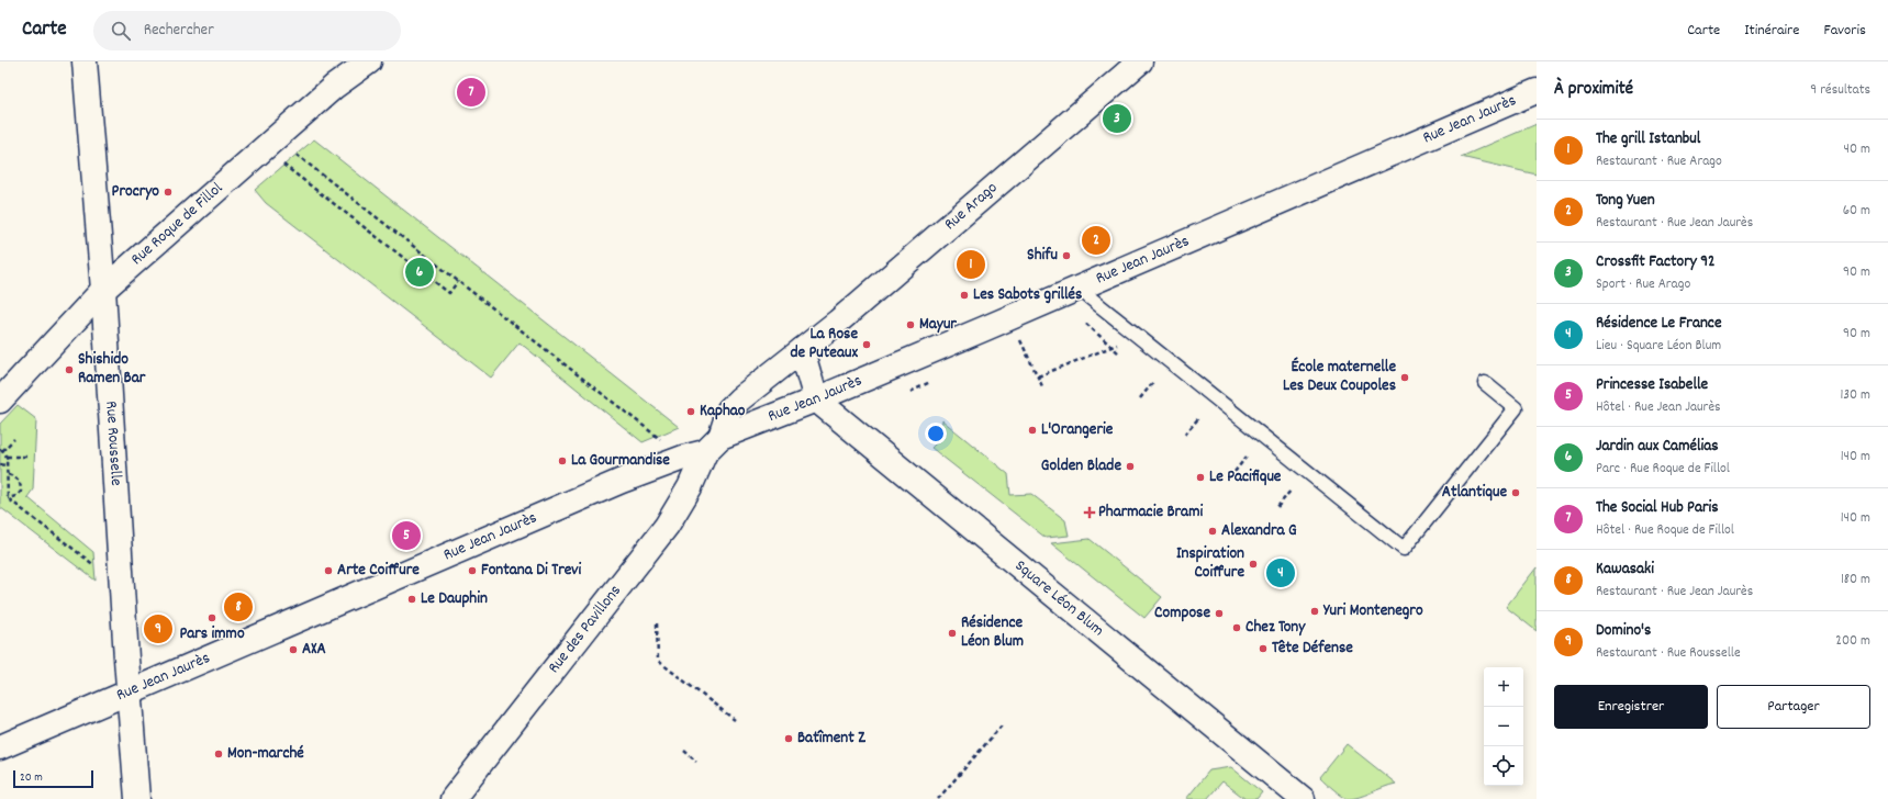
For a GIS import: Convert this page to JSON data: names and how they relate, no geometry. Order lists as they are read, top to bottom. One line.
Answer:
{"streets":{"street":["Rue Jean Jaurès","Rue Arago","Rue Roque de Fillol","Rue Rousselle","Square Léon Blum","Rue des Pavillons"]},"crossings":[["Rue Jean Jaurès","Rue Arago"],["Rue Jean Jaurès","Rue Rousselle"],["Rue Jean Jaurès","Square Léon Blum"],["Rue Jean Jaurès","Rue des Pavillons"],["Rue Arago","Rue des Pavillons"],["Rue Roque de Fillol","Rue Rousselle"]],"places":{"other":["Procryo","Shifu","Les Sabots grillés","Mayur","La Rose de Puteaux","Shishido Ramen Bar","École maternelle Les Deux Coupoles","Kaphao","L'Orangerie","La Gourmandise","Golden Blade","Le Pacifique","Atlantique","Alexandra G","Inspiration Coiffure","Arte Coiffure","Fontana Di Trevi","Le Dauphin","Yuri Montenegro","Compose","Pars immo","Chez Tony","Résidence Léon Blum","Tête Défense","AXA","Batîment Z","Mon-marché"],"health":["Pharmacie Brami"]},"scale_bar":"20 m","page":{"header":"Carte","search":"Rechercher","nav":["Carte","Itinéraire","Favoris"],"heading":["À proximité","9 résultats"],"pins":["7","3","2","1","6","5","4","8","9"],"list":[{"mark":"1","name":"The grill Istanbul","note":"Restaurant · Rue Arago","value":"40 m"},{"mark":"2","name":"Tong Yuen","note":"Restaurant · Rue Jean Jaurès","value":"60 m"},{"mark":"3","name":"Crossfit Factory 92","note":"Sport · Rue Arago","value":"90 m"},{"mark":"4","name":"Résidence Le France","note":"Lieu · Square Léon Blum","value":"90 m"},{"mark":"5","name":"Princesse Isabelle","note":"Hôtel · Rue Jean Jaurès","value":"130 m"},{"mark":"6","name":"Jardin aux Camélias","note":"Parc · Rue Roque de Fillol","value":"140 m"},{"mark":"7","name":"The Social Hub Paris","note":"Hôtel · Rue Roque de Fillol","value":"140 m"},{"mark":"8","name":"Kawasaki","note":"Restaurant · Rue Jean Jaurès","value":"180 m"},{"mark":"9","name":"Domino's","note":"Restaurant · Rue Rousselle","value":"200 m"}],"map_buttons":["+","−"],"buttons":["Enregistrer","Partager"],"scale":"20 m"}}
